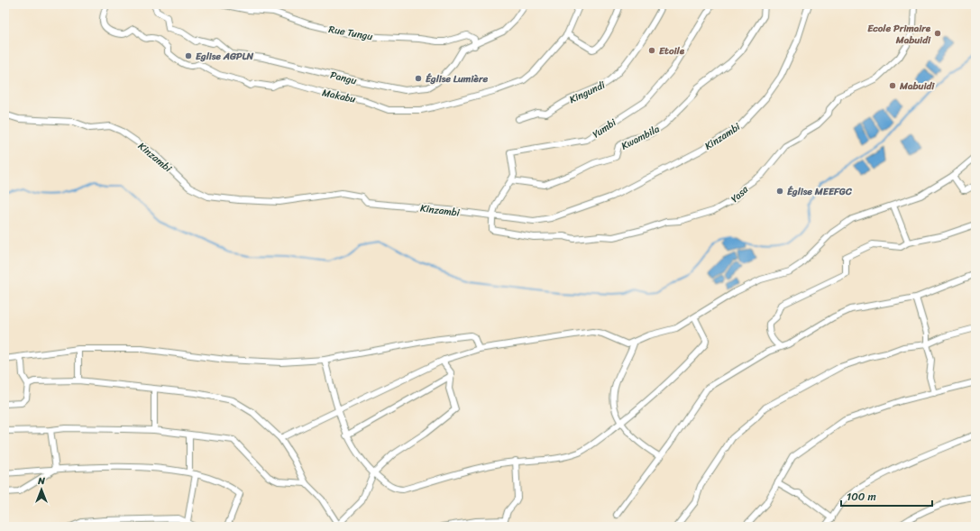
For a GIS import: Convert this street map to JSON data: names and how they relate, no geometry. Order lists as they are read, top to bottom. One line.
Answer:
{"streets":{"street":["Rue Tungu","Pangu","Kingundi","Makabu","Yumbi","Kinzambi","Kwambila","Yasa"]},"crossings":[["Rue Tungu","Pangu"],["Yumbi","Kwambila"],["Kinzambi","Yasa"]],"places":["Ecole Primaire Mabuidi","Etoile","Eglise AGPLN","Église Lumière","Mabuidi","Église MEEFGC"],"scale_bar":"100 m","north":"top"}
